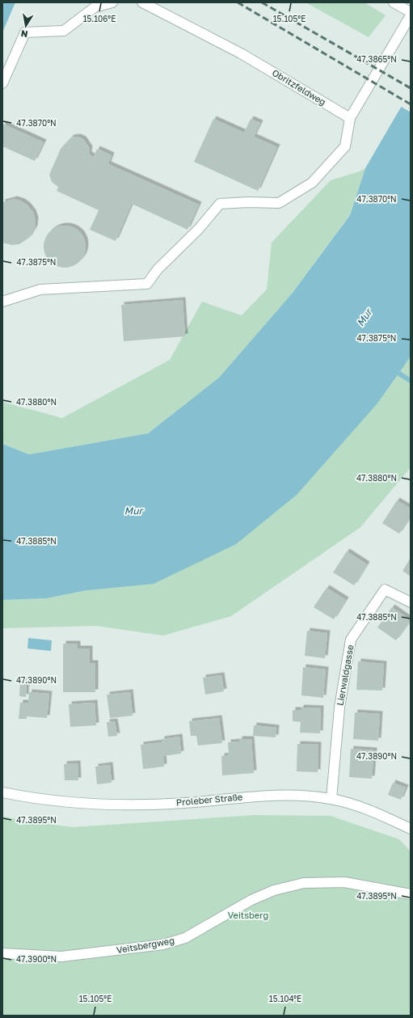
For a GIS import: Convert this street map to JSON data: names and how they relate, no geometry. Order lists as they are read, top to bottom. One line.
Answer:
{"streets":{"street":["Obritzfeldweg","Lierwaldgasse","Proleber Straße","Veitsbergweg"]},"crossings":[["Lierwaldgasse","Proleber Straße"]],"water":["Mur"],"parks":["Veitsberg"],"north":"bottom","coordinates":["15.106°E","15.105°E","47.3865°N","47.3870°N","47.3875°N","47.3880°N","47.3885°N","47.3890°N","47.3895°N","47.3900°N","15.104°E"]}
